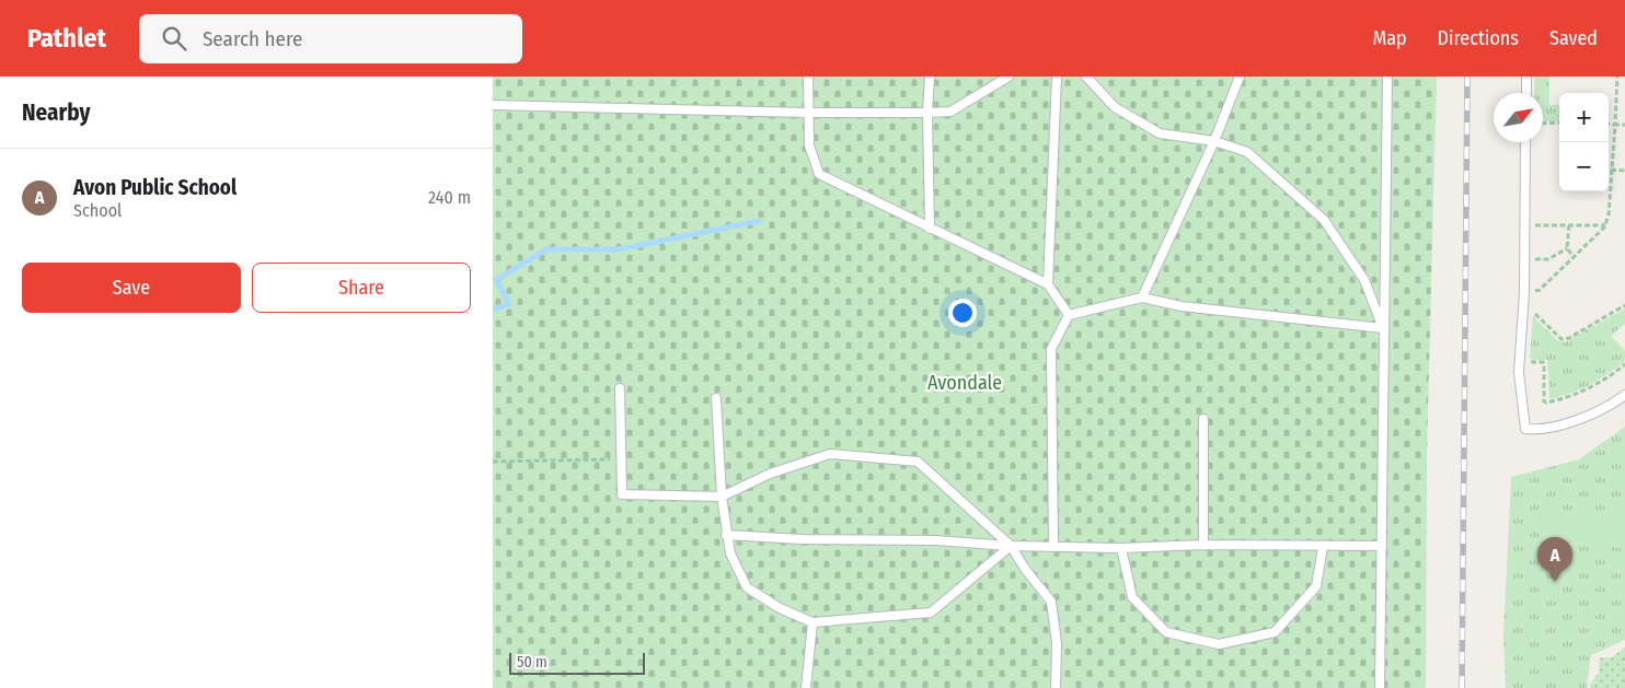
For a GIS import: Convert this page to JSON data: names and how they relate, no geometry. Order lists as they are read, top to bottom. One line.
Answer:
{"parks":["Avondale"],"scale_bar":"50 m","north":"top right","page":{"header":"Pathlet","search":"Search here","nav":["Map","Directions","Saved"],"heading":"Nearby","map_buttons":["+","−"],"list":[{"mark":"A","name":"Avon Public School","note":"School","value":"240 m"}],"buttons":["Save","Share"],"pins":"A","scale":"50 m"}}
